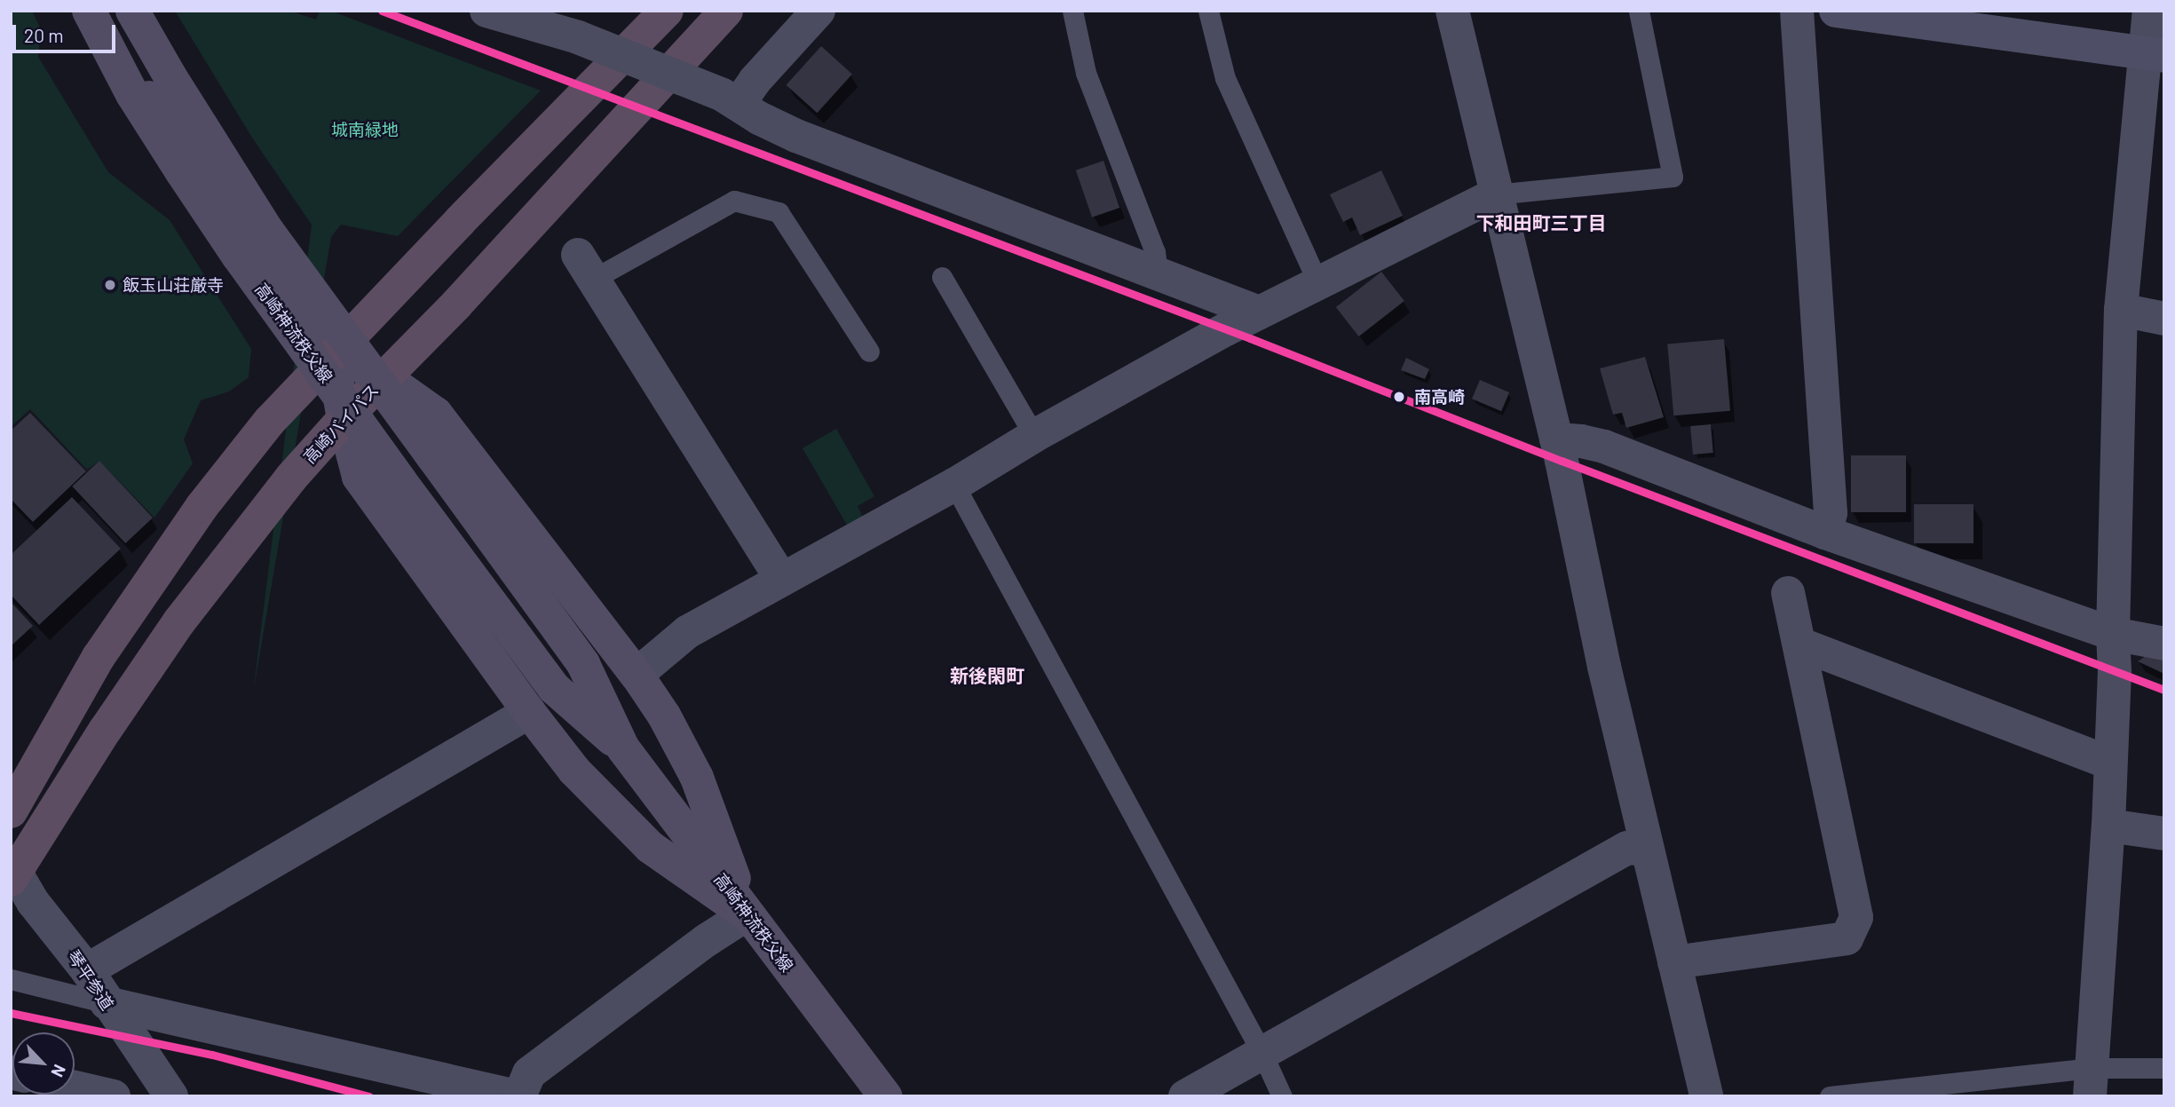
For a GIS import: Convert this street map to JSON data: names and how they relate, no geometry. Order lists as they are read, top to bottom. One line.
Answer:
{"streets":{"highway":["高崎バイパス"],"main road":["高崎神流秩父線"],"street":["琴平参道"]},"crossings":[["高崎バイパス","琴平参道"]],"districts":["下和田町三丁目","新後閑町"],"parks":["城南緑地"],"places":["飯玉山荘厳寺","南高崎"],"scale_bar":"20 m","north":"bottom right"}
